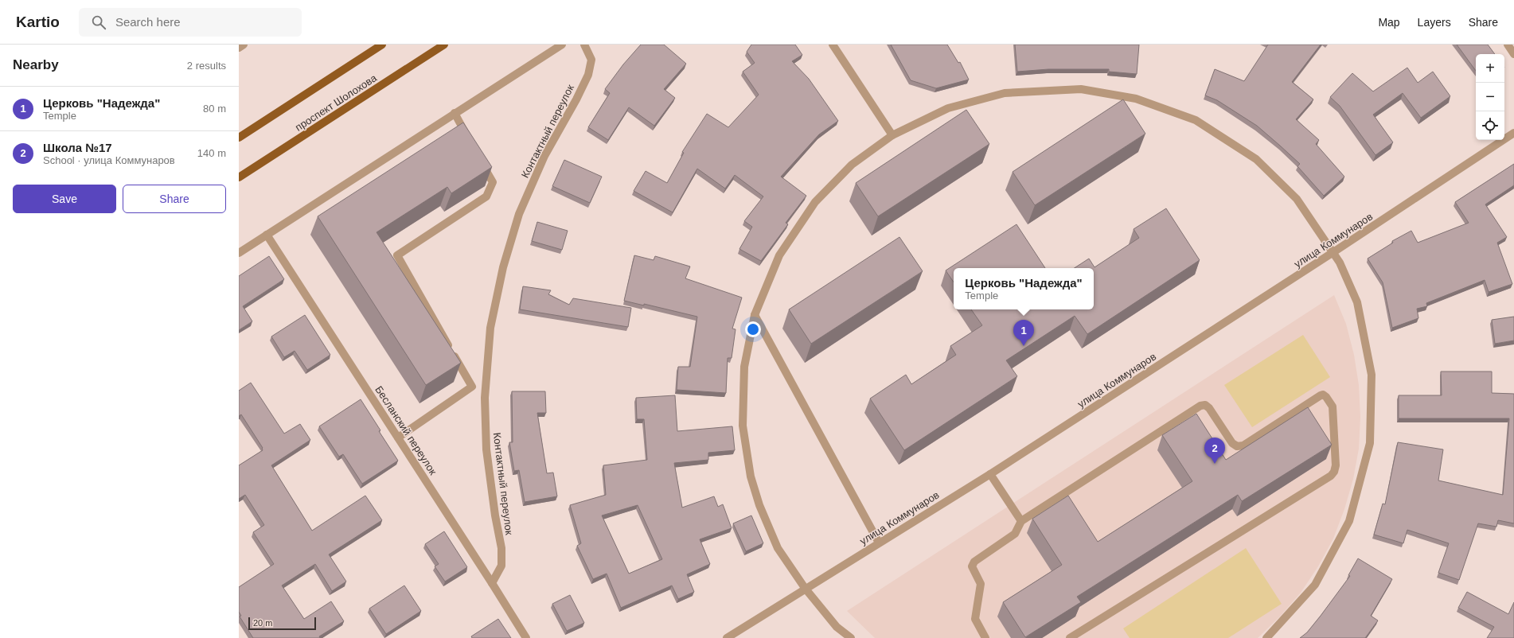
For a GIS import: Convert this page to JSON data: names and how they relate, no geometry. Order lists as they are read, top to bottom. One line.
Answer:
{"streets":{"main road":["проспект Шолохова"],"street":["Контактный переулок","улица Коммунаров","Бесланский переулок"]},"crossings":[["Контактный переулок","Бесланский переулок"]],"scale_bar":"20 m","page":{"header":"Kartio","search":"Search here","nav":["Map","Layers","Share"],"heading":["Nearby","2 results"],"map_buttons":["+","−"],"list":[{"mark":"1","name":"Церковь \"Надежда\"","note":"Temple","value":"80 m"},{"mark":"2","name":"Школа №17","note":"School · улица Коммунаров","value":"140 m"}],"buttons":["Save","Share"],"popup":["Церковь \"Надежда\"","Temple"],"pins":["1","2"],"scale":"20 m"}}
